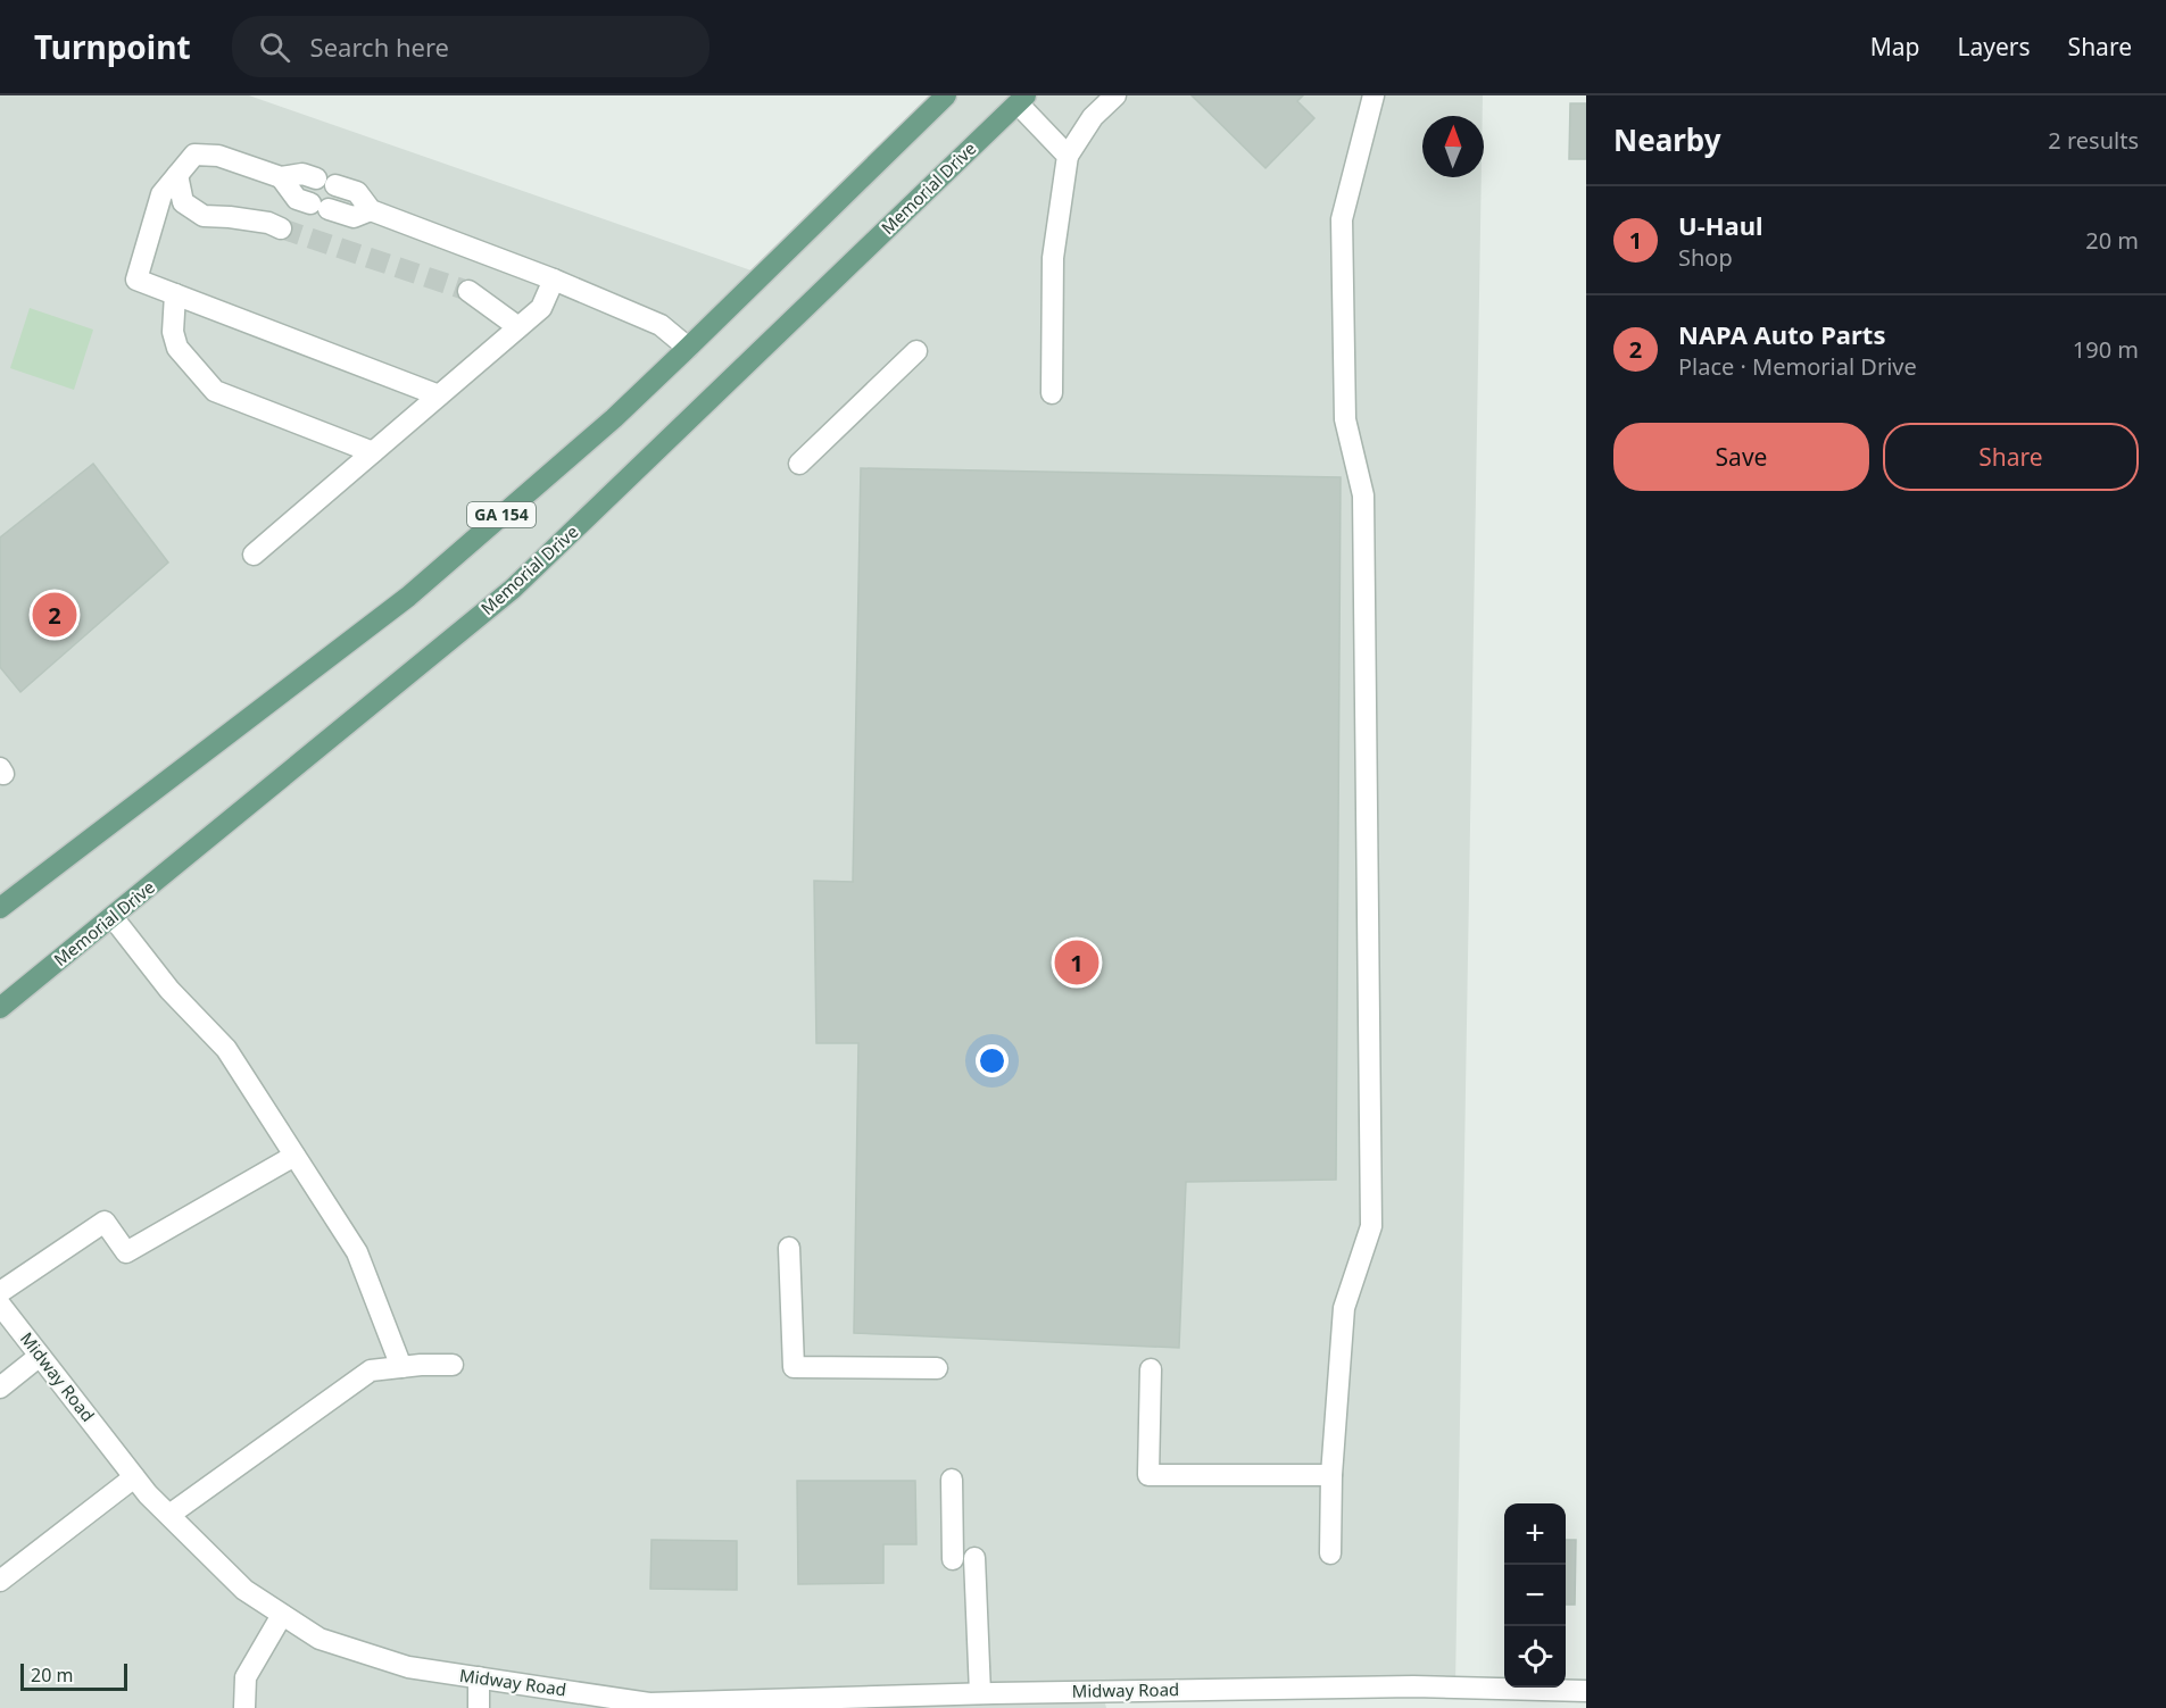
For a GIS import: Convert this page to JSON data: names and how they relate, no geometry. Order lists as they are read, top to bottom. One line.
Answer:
{"streets":{"main road":["Memorial Drive","GA 154"],"street":["Midway Road"]},"scale_bar":"20 m","north":"top","page":{"header":"Turnpoint","search":"Search here","nav":["Map","Layers","Share"],"heading":["Nearby","2 results"],"list":[{"mark":"1","name":"U-Haul","note":"Shop","value":"20 m"},{"mark":"2","name":"NAPA Auto Parts","note":"Place · Memorial Drive","value":"190 m"}],"buttons":["Save","Share"],"pins":["2","1"],"map_buttons":["+","−"],"scale":"20 m"}}
